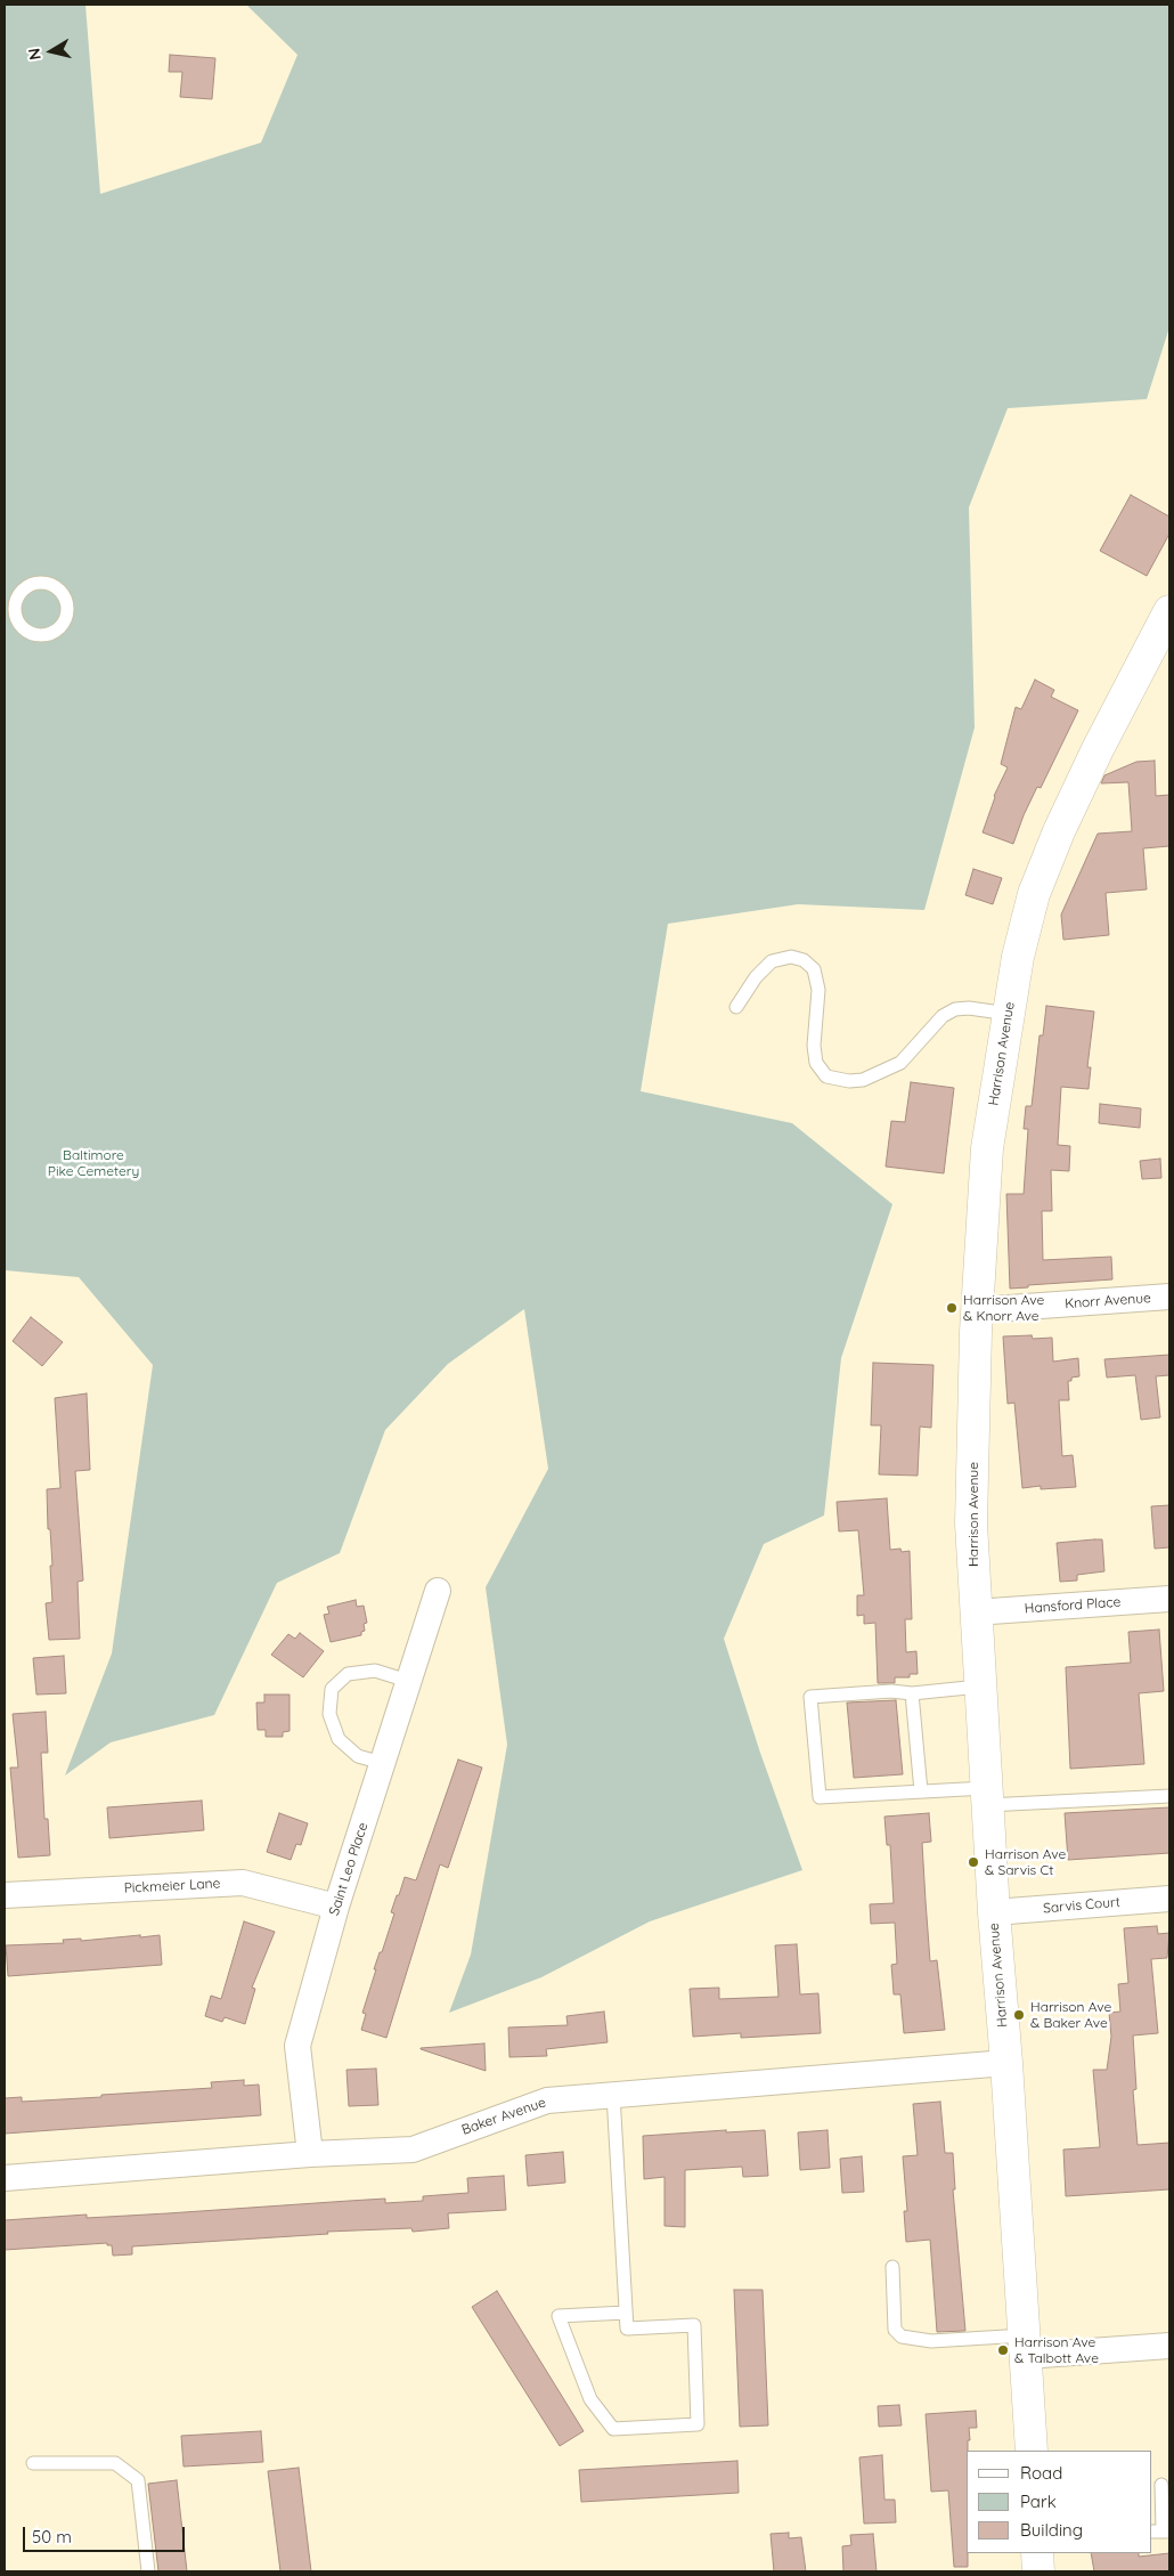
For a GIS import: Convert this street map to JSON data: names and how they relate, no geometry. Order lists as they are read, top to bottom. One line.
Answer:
{"streets":{"main road":["Harrison Avenue"],"street":["Knorr Avenue","Hansford Place","Saint Leo Place","Pickmeier Lane","Sarvis Court","Baker Avenue"]},"crossings":[["Harrison Avenue","Knorr Avenue"],["Harrison Avenue","Hansford Place"],["Harrison Avenue","Sarvis Court"],["Harrison Avenue","Baker Avenue"],["Saint Leo Place","Pickmeier Lane"],["Saint Leo Place","Baker Avenue"]],"parks":["Baltimore Pike Cemetery"],"places":["Harrison Ave & Knorr Ave","Harrison Ave & Sarvis Ct","Harrison Ave & Baker Ave","Harrison Ave & Talbott Ave"],"legend":["Road","Park","Building"],"scale_bar":"50 m","north":"left"}
